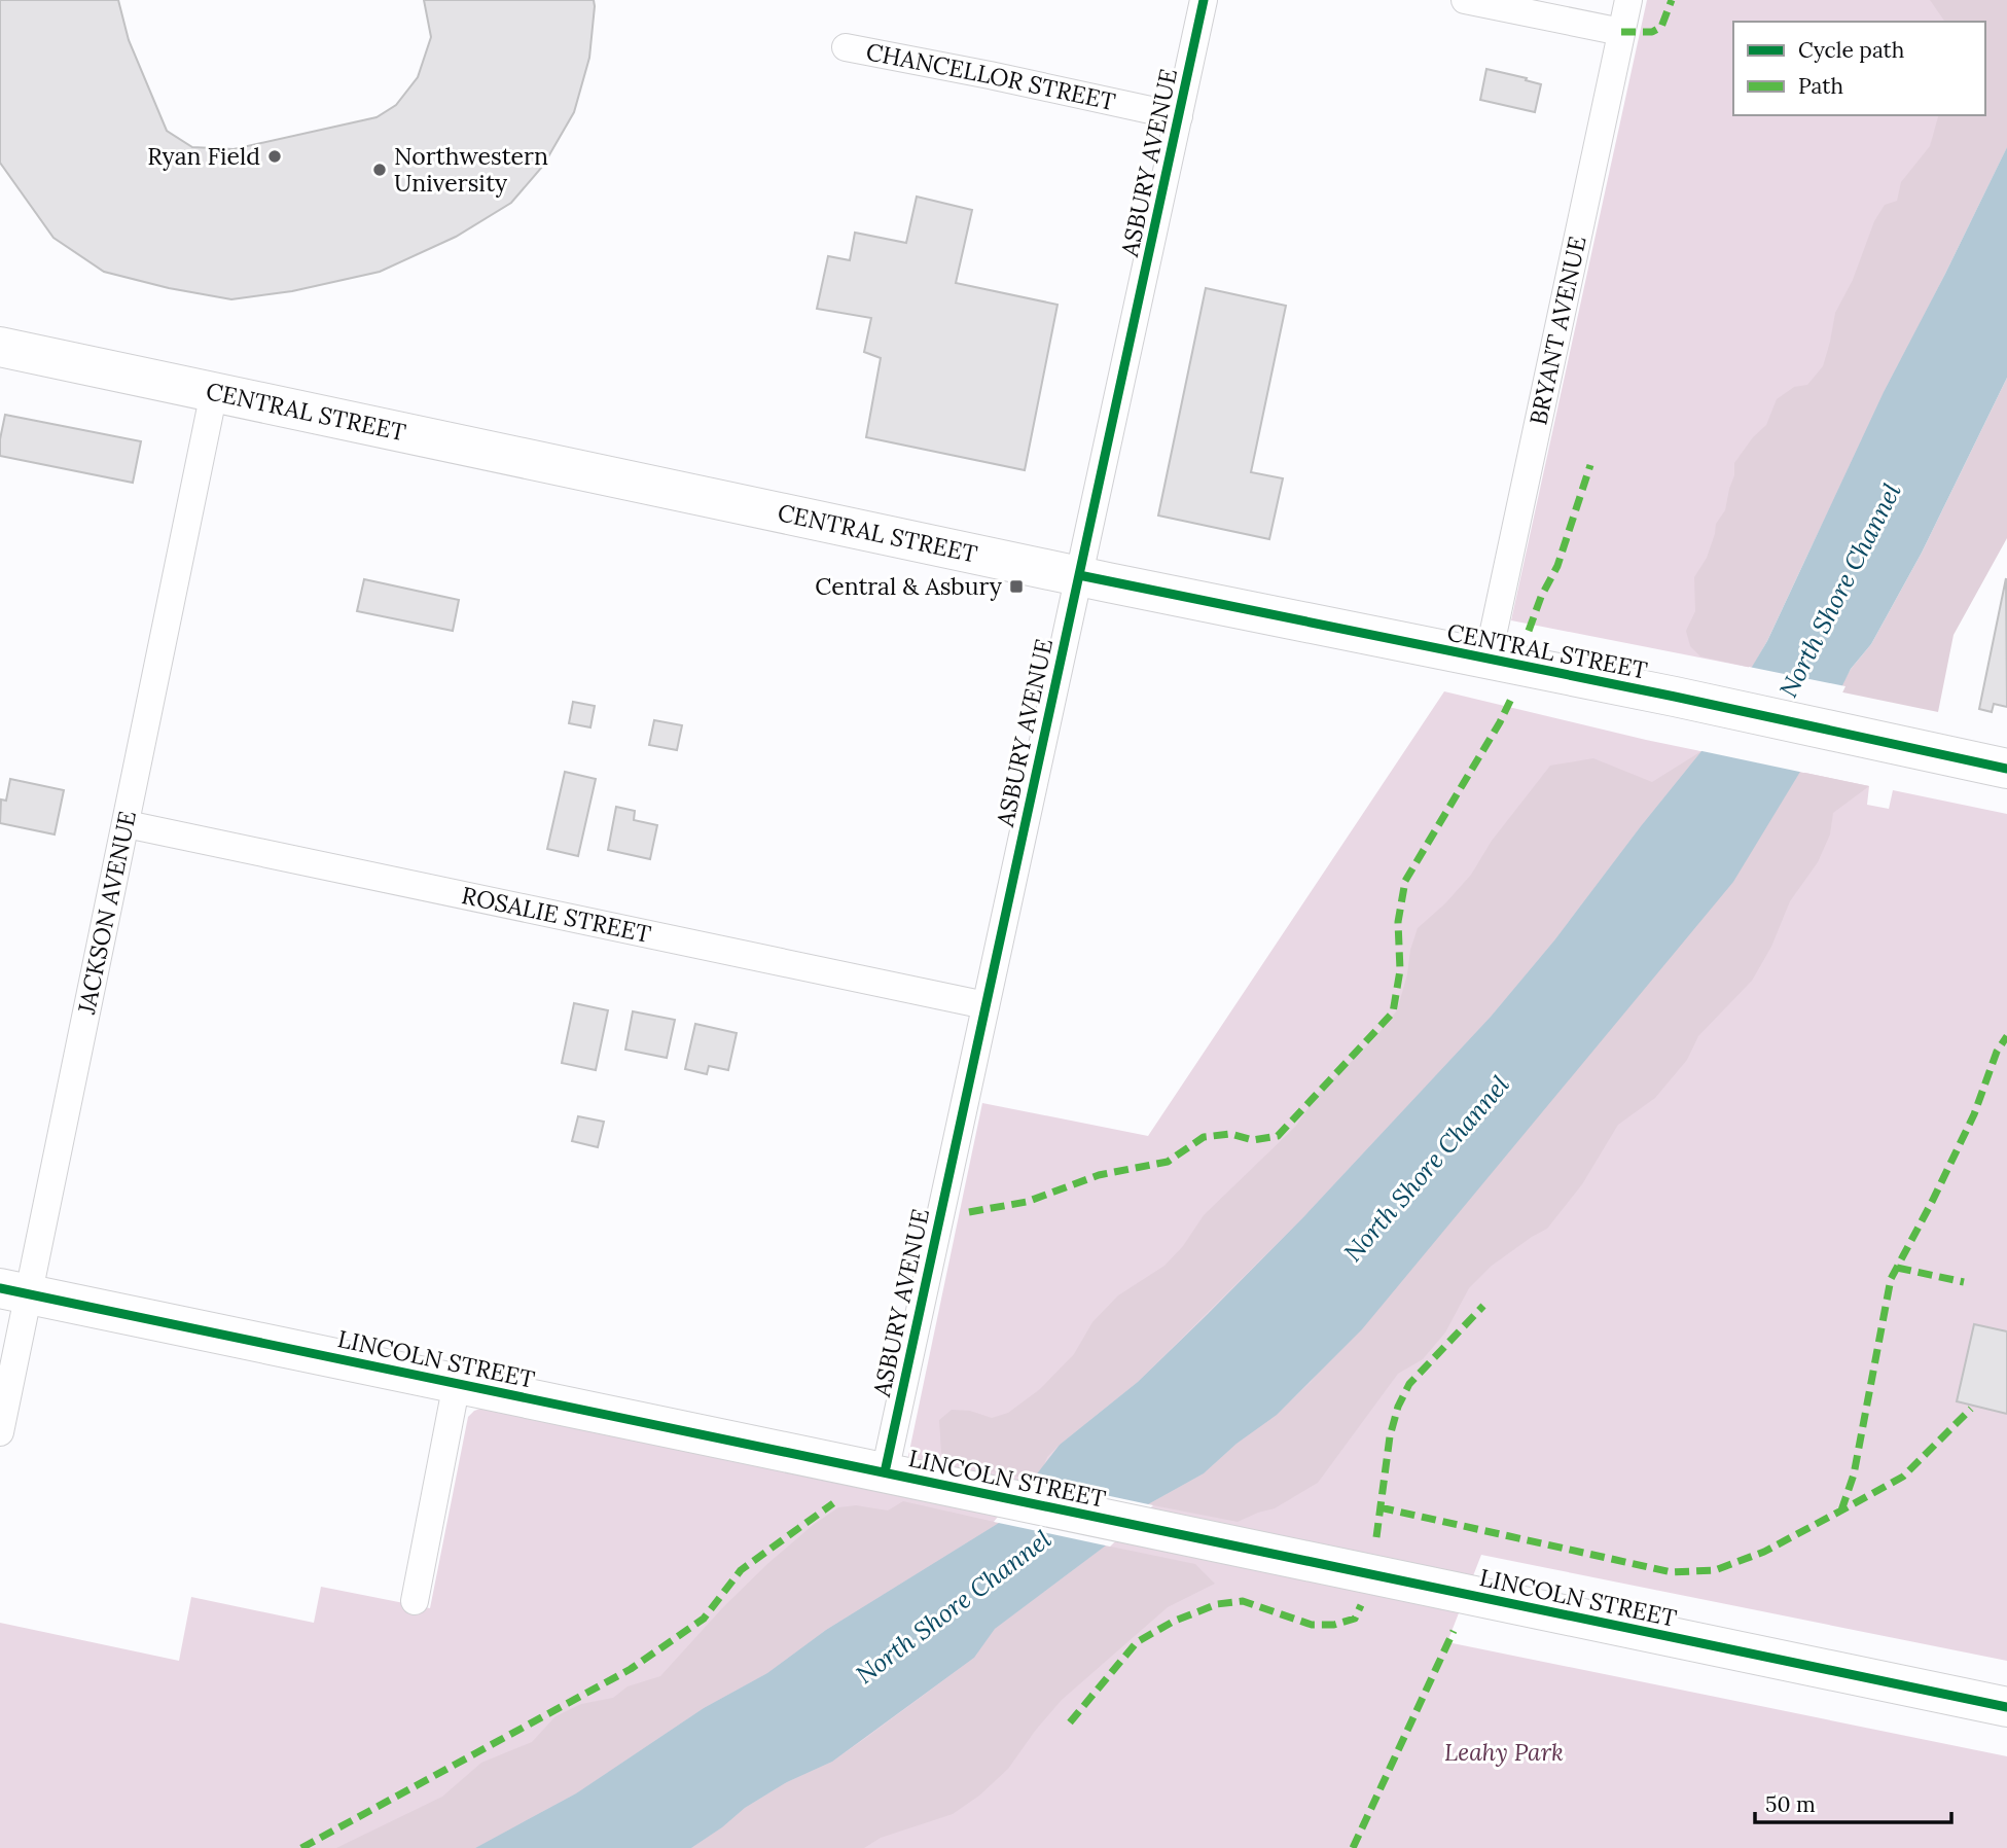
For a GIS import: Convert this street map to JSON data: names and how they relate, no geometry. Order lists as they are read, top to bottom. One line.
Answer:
{"streets":{"main road":["CENTRAL STREET","LINCOLN STREET"],"street":["CHANCELLOR STREET","ASBURY AVENUE","BRYANT AVENUE","JACKSON AVENUE","ROSALIE STREET"]},"crossings":[["CHANCELLOR STREET","ASBURY AVENUE"],["ASBURY AVENUE","CENTRAL STREET"],["ASBURY AVENUE","ROSALIE STREET"],["ASBURY AVENUE","LINCOLN STREET"],["BRYANT AVENUE","CENTRAL STREET"],["CENTRAL STREET","JACKSON AVENUE"],["JACKSON AVENUE","ROSALIE STREET"],["JACKSON AVENUE","LINCOLN STREET"]],"water":["North Shore Channel"],"parks":["Leahy Park"],"places":{"other":["Ryan Field","Northwestern University"],"transit":["Central & Asbury"]},"legend":["Cycle path","Path"],"scale_bar":"50 m"}
